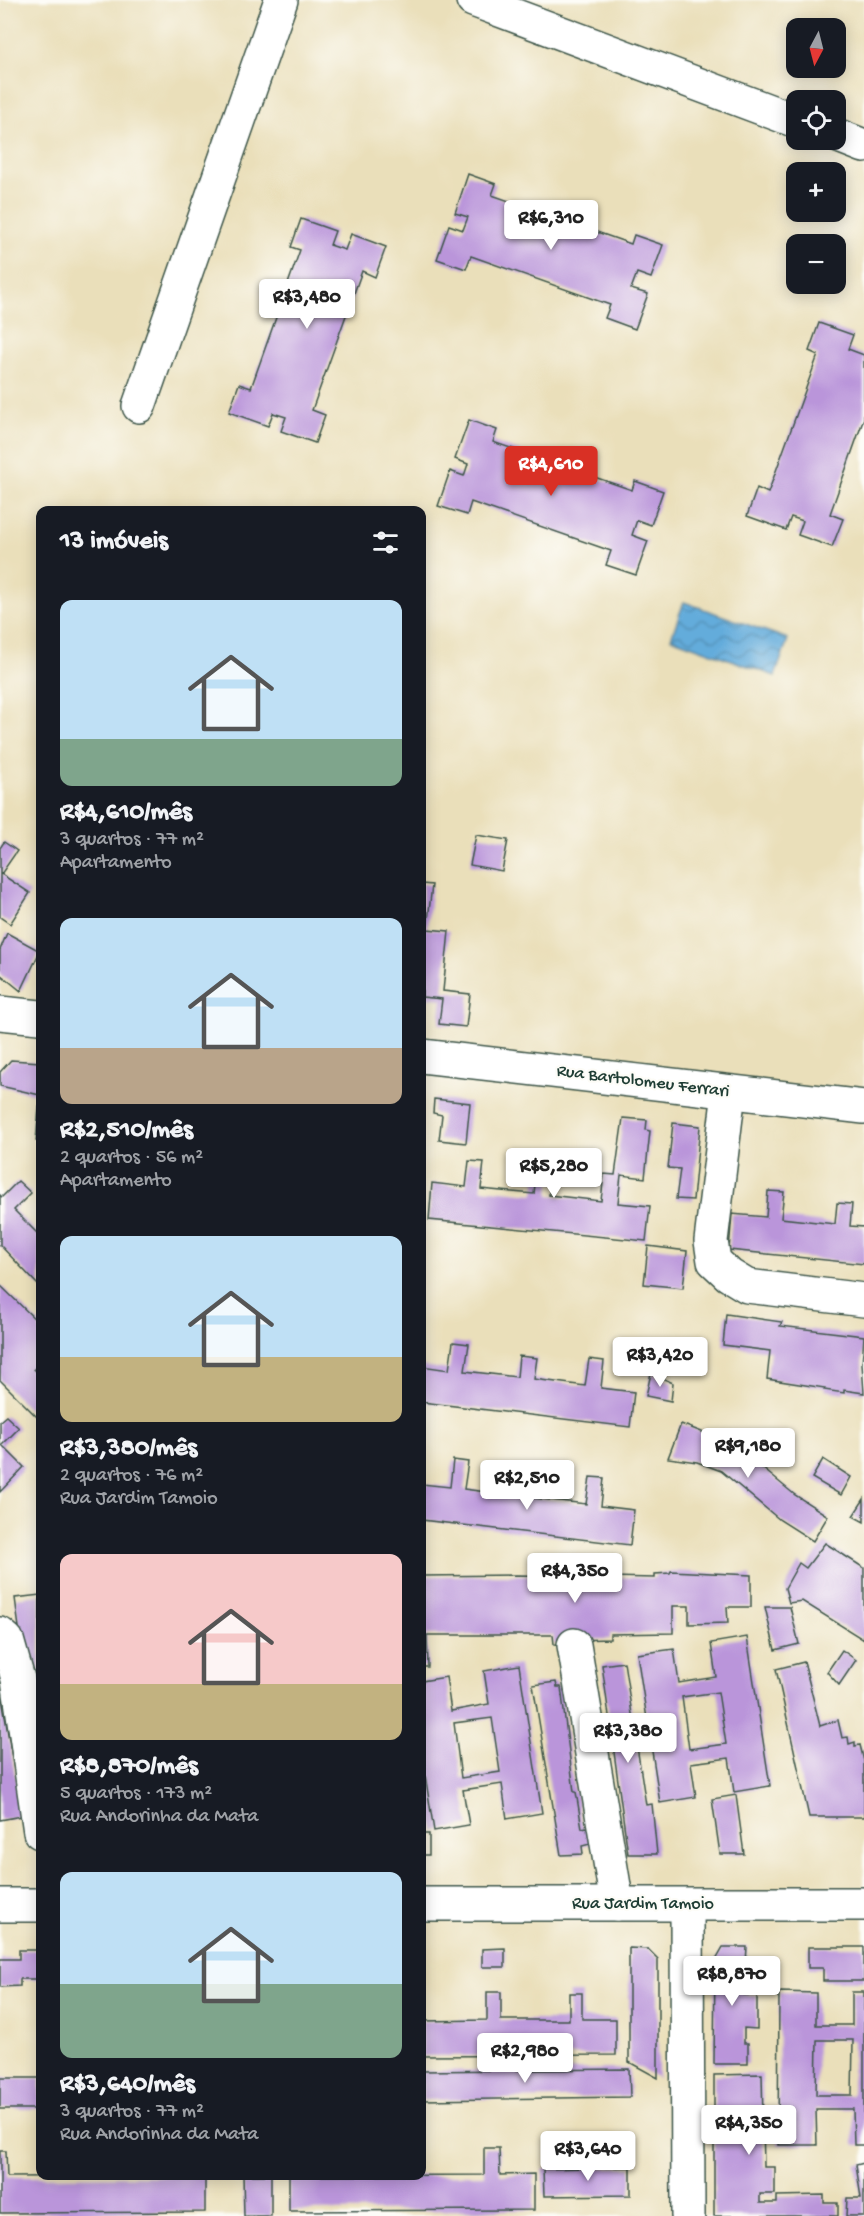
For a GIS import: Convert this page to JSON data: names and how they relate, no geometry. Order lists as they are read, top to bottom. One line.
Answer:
{"streets":{"street":["Rua Bartolomeu Ferrari","Rua Jardim Tamoio"]},"north":"bottom","page":{"map_buttons":["+","−"],"price":["R$6,310","R$3,480","R$4,610","R$5,280","R$3,420","R$9,180","R$2,510","R$4,350","R$3,380","R$8,870","R$2,980","R$4,350","R$3,640"],"heading":"13 imóveis","list":[{"name":"R$4,610/mês","note":"3 quartos · 77 m² · Apartamento"},{"name":"R$2,510/mês","note":"2 quartos · 56 m² · Apartamento"},{"name":"R$3,380/mês","note":"2 quartos · 76 m² · Rua Jardim Tamoio"},{"name":"R$8,870/mês","note":"5 quartos · 173 m² · Rua Andorinha da Mata"},{"name":"R$3,640/mês","note":"3 quartos · 77 m² · Rua Andorinha da Mata"}]}}
